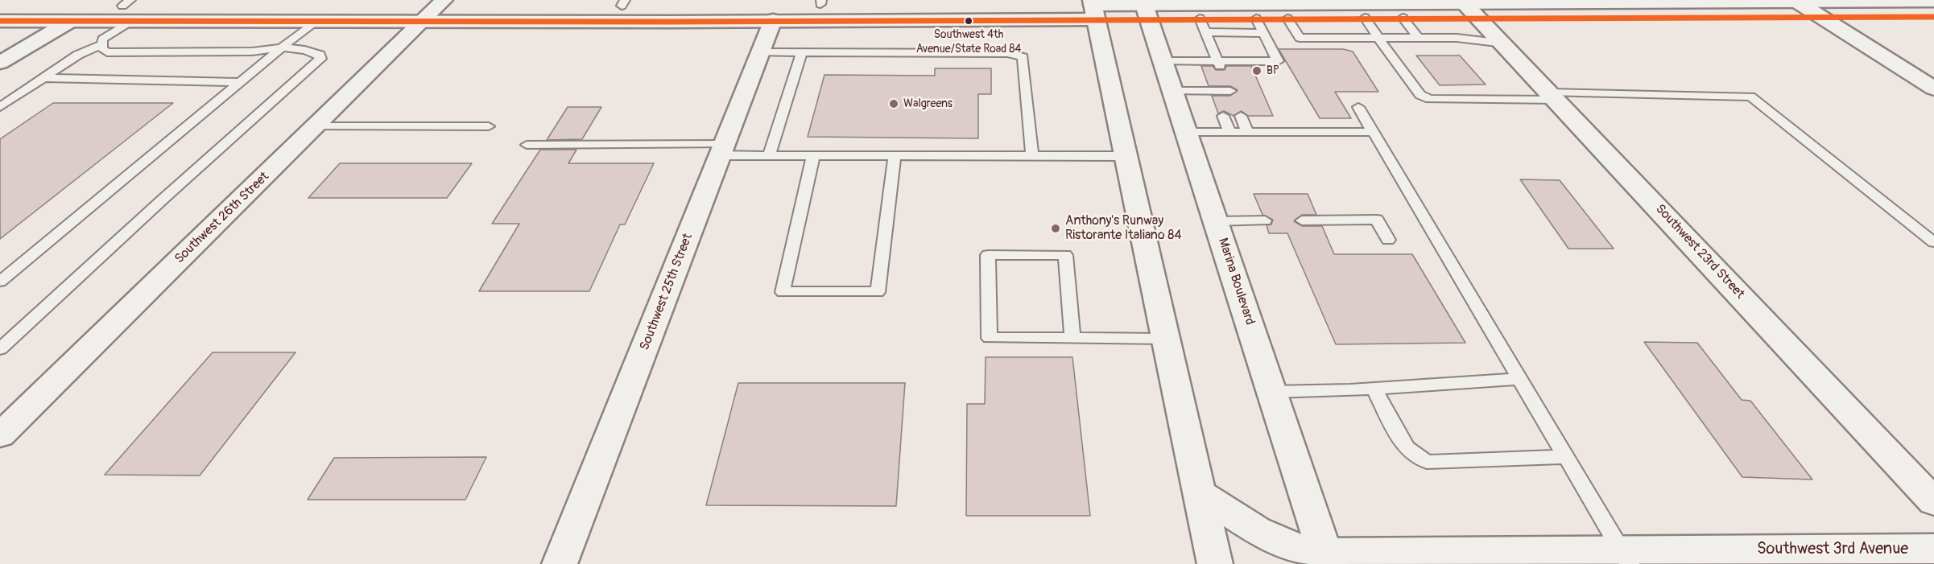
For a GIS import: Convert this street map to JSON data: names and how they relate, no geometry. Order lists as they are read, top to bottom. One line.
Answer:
{"streets":{"street":["Southwest 26th Street","Southwest 23rd Street","Marina Boulevard","Southwest 25th Street","Southwest 3rd Avenue"]},"crossings":[["Marina Boulevard","Southwest 3rd Avenue"]],"places":["Southwest 4th Avenue/State Road 84","BP","Walgreens","Anthony's Runway Ristorante Italiano 84"]}
